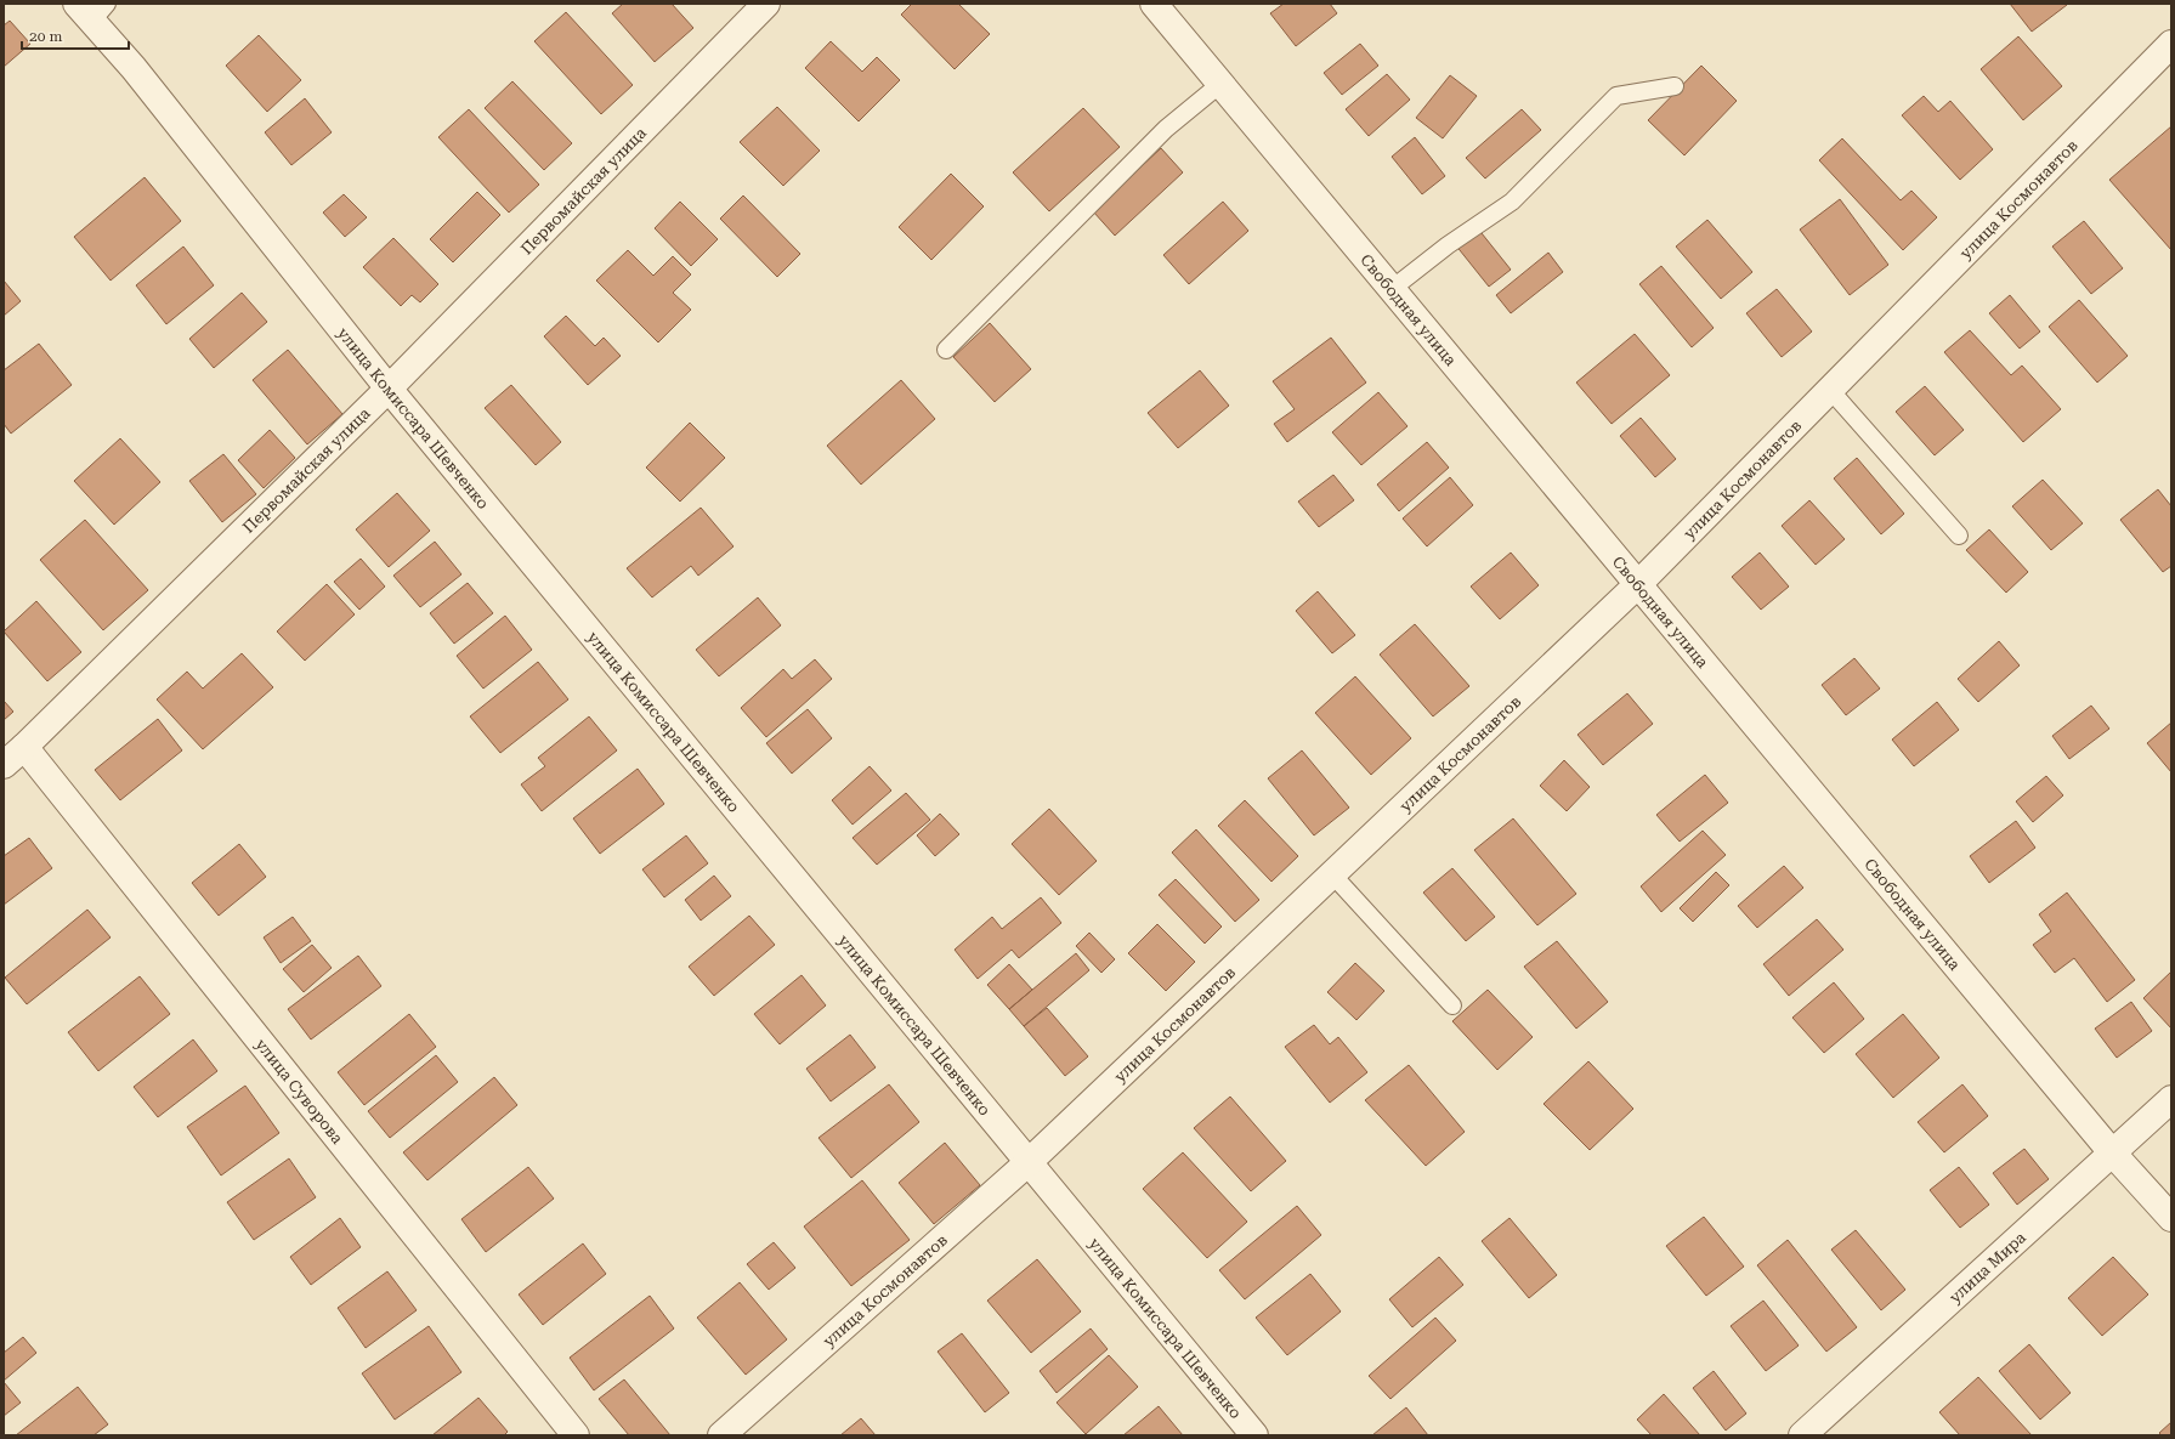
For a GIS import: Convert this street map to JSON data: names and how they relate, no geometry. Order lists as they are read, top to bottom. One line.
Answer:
{"streets":{"street":["Первомайская улица","улица Космонавтов","Свободная улица","улица Комиссара Шевченко","улица Суворова","улица Мира"]},"crossings":[["Первомайская улица","улица Комиссара Шевченко"],["Первомайская улица","улица Суворова"],["улица Космонавтов","Свободная улица"],["улица Космонавтов","улица Комиссара Шевченко"],["Свободная улица","улица Мира"]],"scale_bar":"20 m"}
